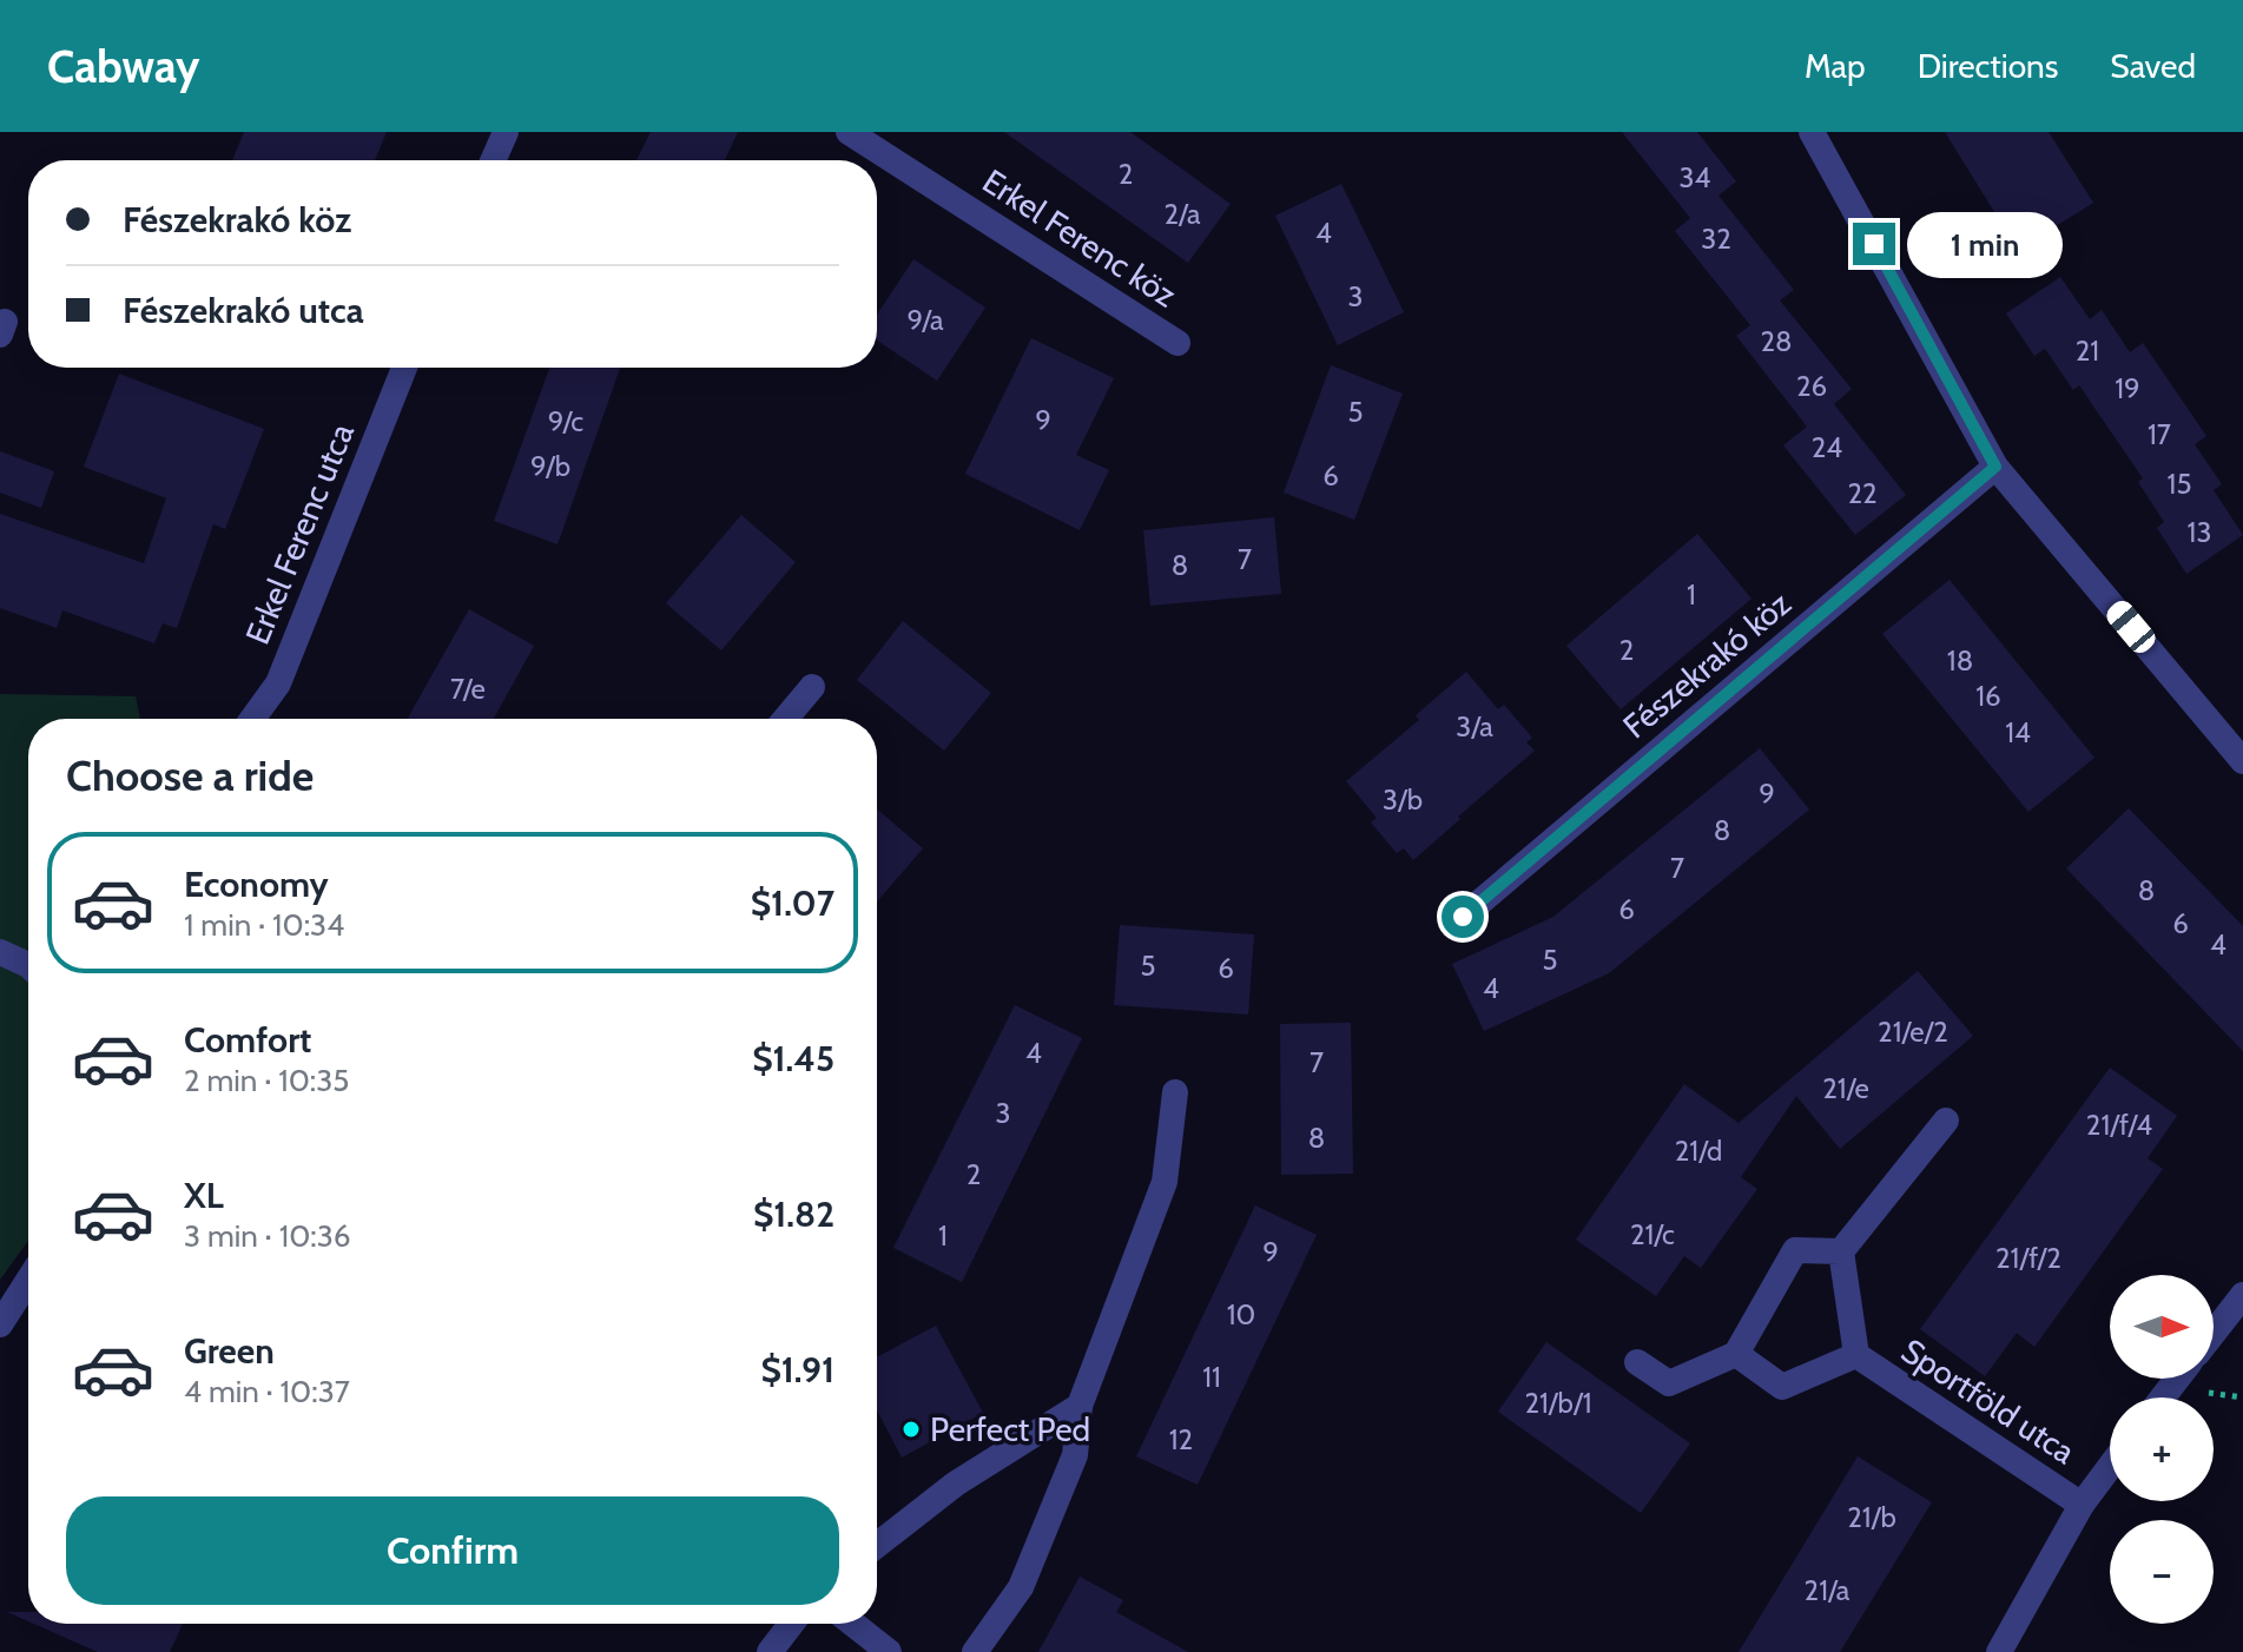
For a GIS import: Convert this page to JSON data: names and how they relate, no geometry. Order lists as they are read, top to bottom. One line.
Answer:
{"streets":{"street":["Erkel Ferenc köz","Erkel Ferenc utca","Fészekrakó köz","Sportföld utca"]},"places":["Perfect Ped"],"house_numbers":["2","34","2/a","4","32","3","9/a","28","21","26","19","5","9","9/c","17","24","9/b","6","15","22","13","7","8","1","2","18","7/e","16","3/a","14","9","3/b","8","7","8","6","6","4","5","5","6","4","21/e/2","4","7","21/e","3","21/f/4","8","21/d","2","21/c","1","9","21/f/2","10","11","21/b/1","12","21/b","21/a"],"north":"right","page":{"header":"Cabway","nav":["Map","Directions","Saved"],"banner":["Fészekrakó köz","Fészekrakó utca"],"bubble":"1 min","heading":"Choose a ride","list":[{"name":"Economy","note":"1 min · 10:34","value":"$1.07"},{"name":"Comfort","note":"2 min · 10:35","value":"$1.45"},{"name":"XL","note":"3 min · 10:36","value":"$1.82"},{"name":"Green","note":"4 min · 10:37","value":"$1.91"}],"map_buttons":["+","−"],"buttons":"Confirm"}}
